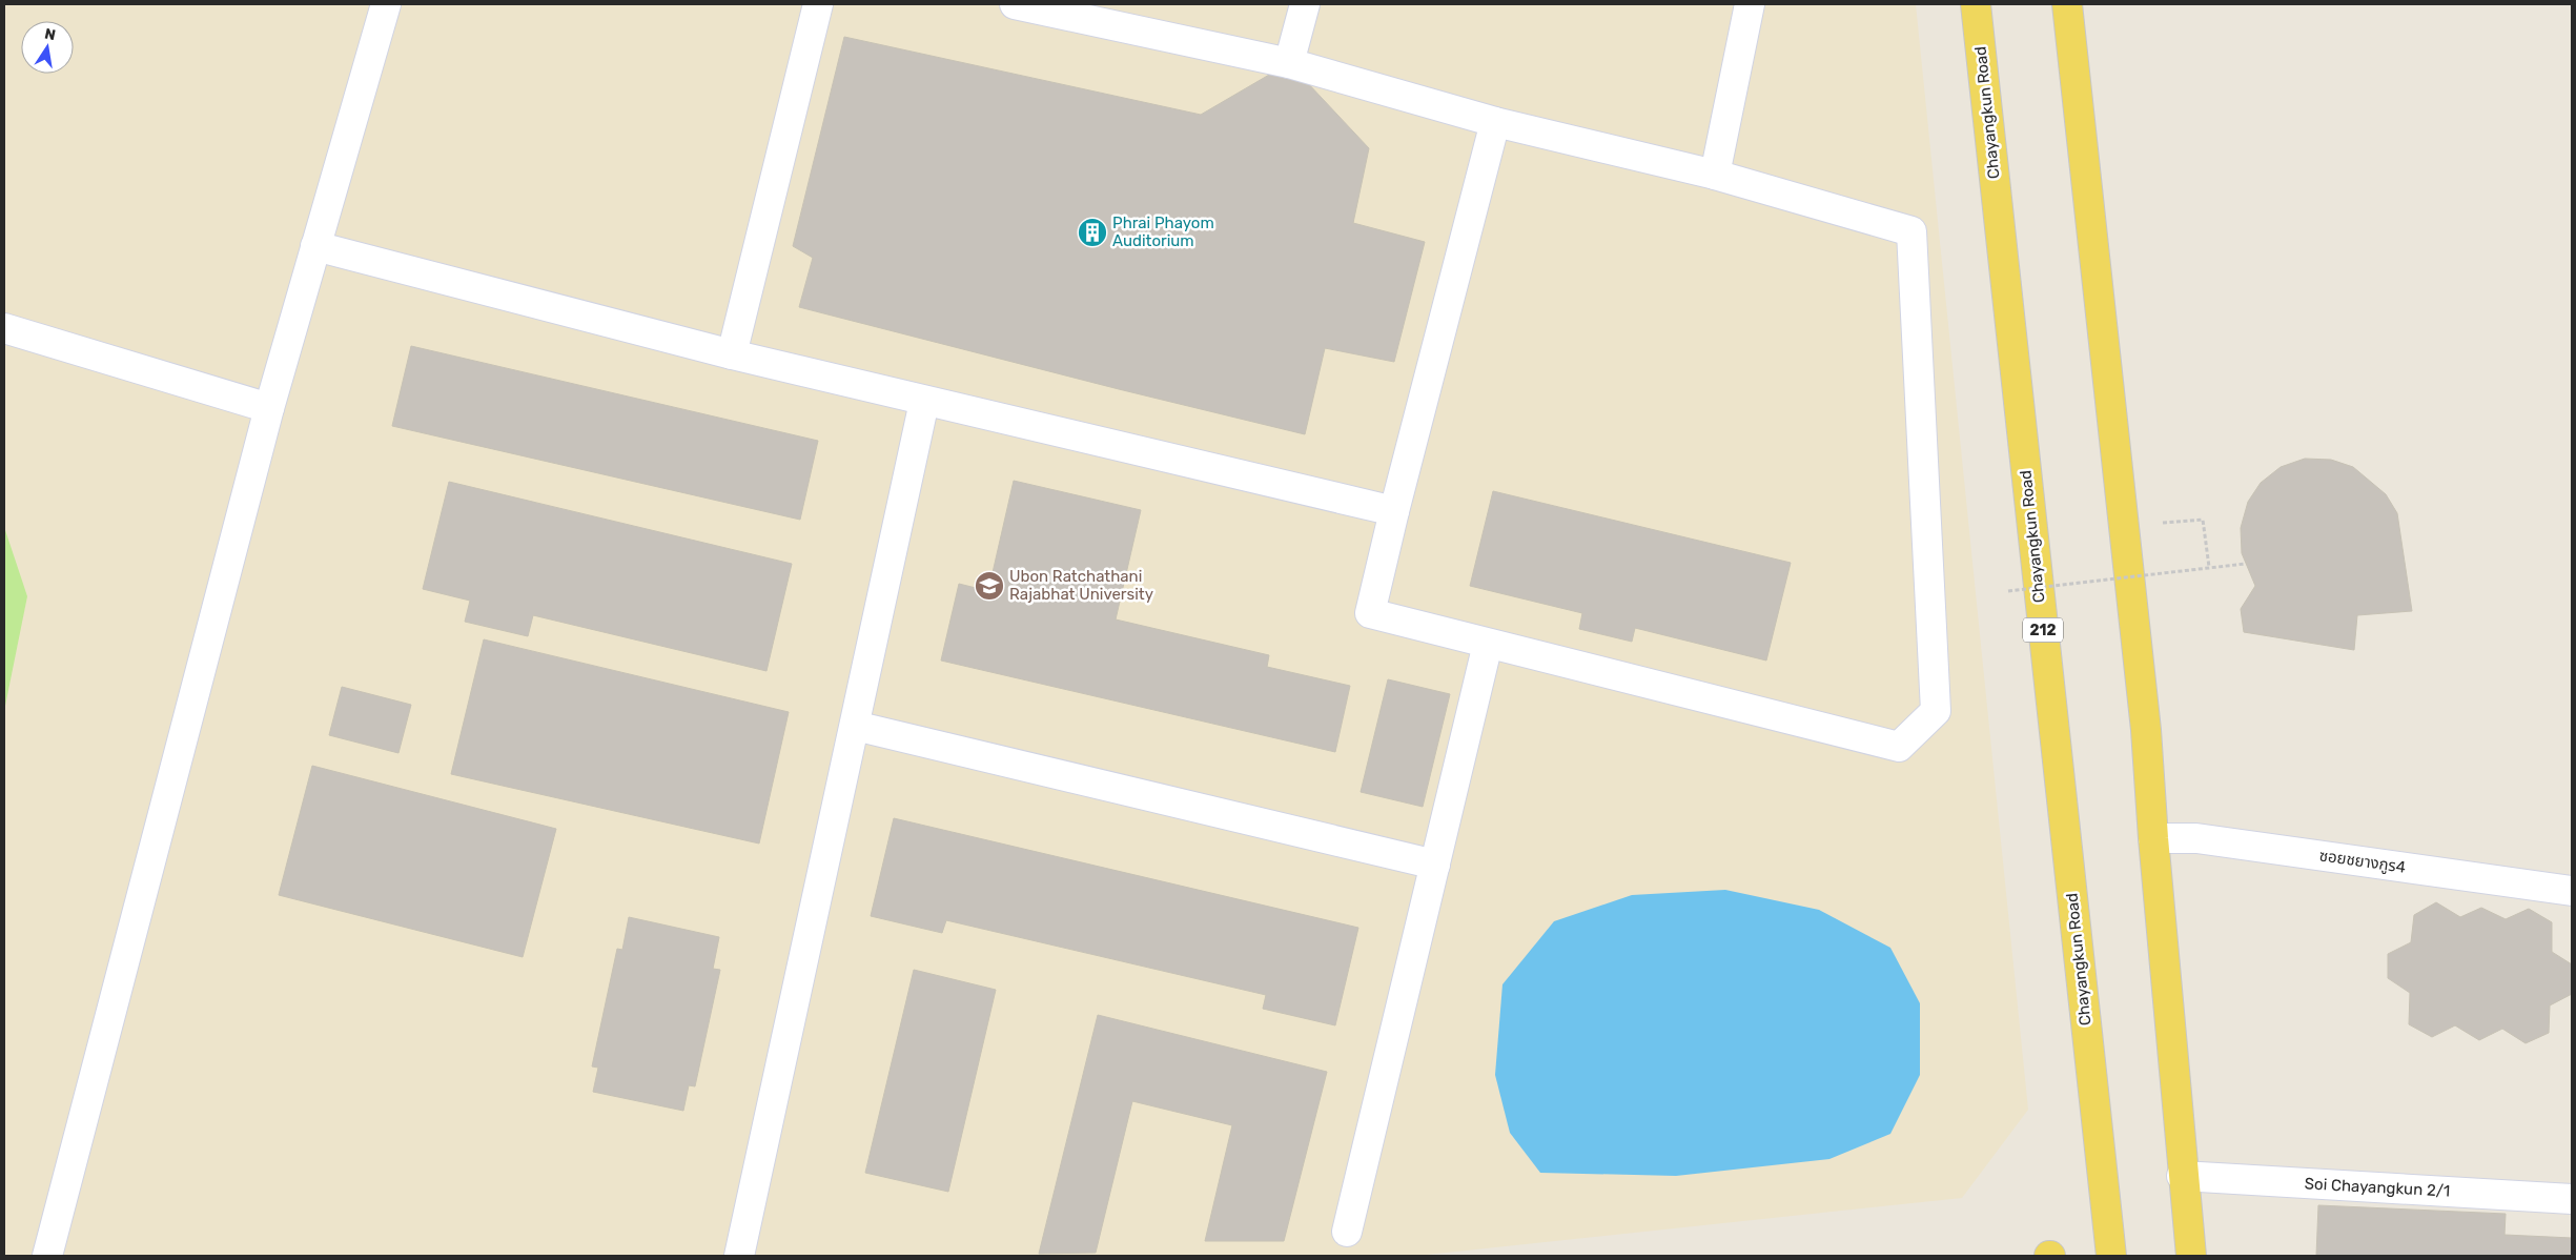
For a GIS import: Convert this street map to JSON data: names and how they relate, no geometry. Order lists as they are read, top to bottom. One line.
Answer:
{"streets":{"main road":["Chayangkun Road","212"],"street":["ซอยชยางกูร4","Soi Chayangkun 2/1"]},"places":{"building":["Phrai Phayom Auditorium"],"school or university":["Ubon Ratchathani Rajabhat University"]},"north":"top"}
